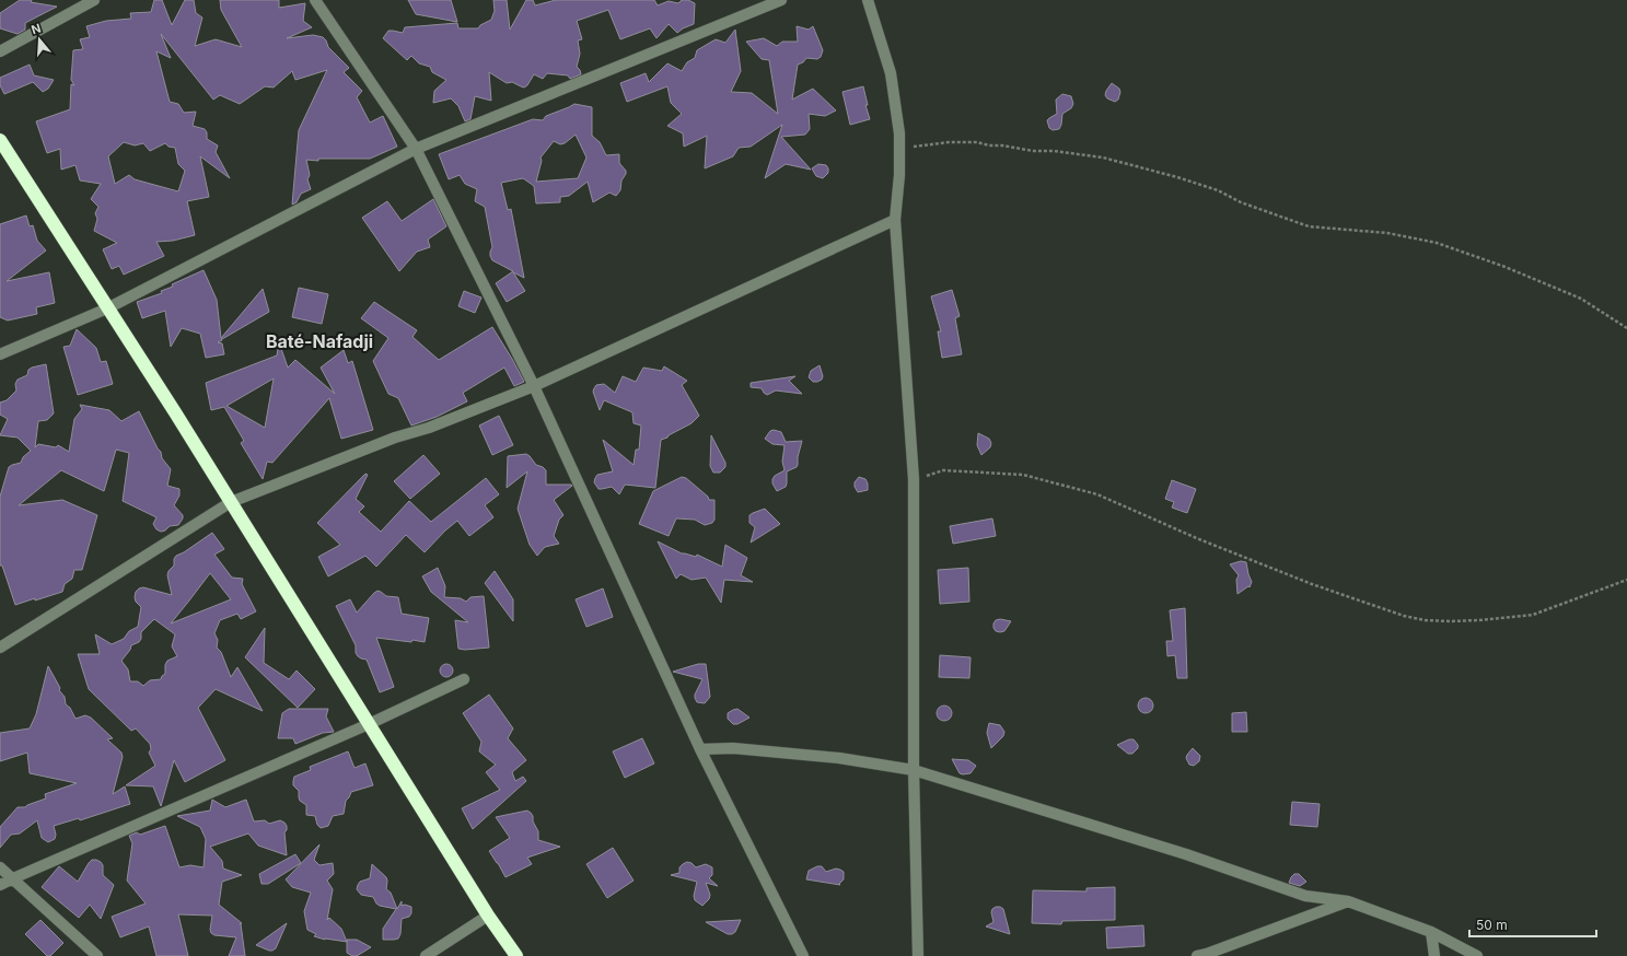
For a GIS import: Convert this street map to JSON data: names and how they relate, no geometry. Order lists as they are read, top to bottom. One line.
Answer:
{"districts":["Baté-Nafadji"],"scale_bar":"50 m","north":"top"}
